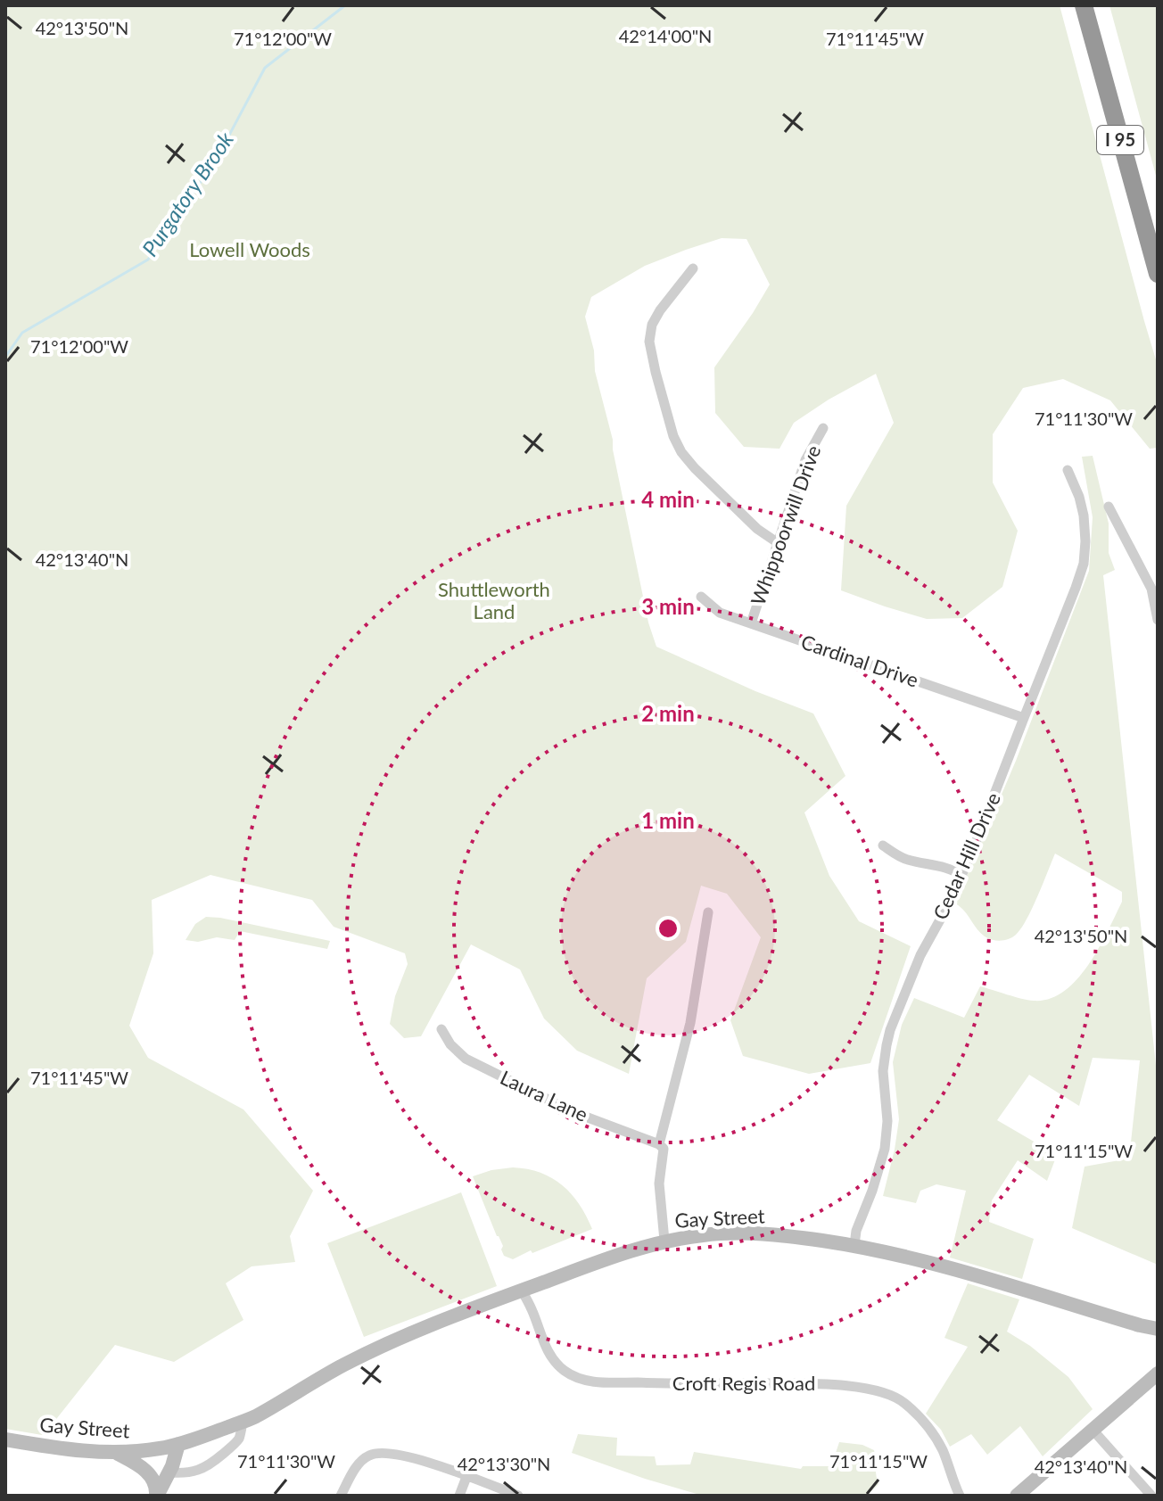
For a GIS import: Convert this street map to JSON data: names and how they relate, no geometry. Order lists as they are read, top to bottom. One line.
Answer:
{"streets":{"highway":["I 95"],"street":["Whippoorwill Drive","Cardinal Drive","Cedar Hill Drive","Laura Lane","Gay Street","Croft Regis Road"]},"crossings":[["Whippoorwill Drive","Cardinal Drive"],["Cardinal Drive","Cedar Hill Drive"],["Cedar Hill Drive","Gay Street"],["Gay Street","Croft Regis Road"]],"water":["Purgatory Brook"],"parks":["Lowell Woods","Shuttleworth Land"],"coordinates":["42°13'50\"N","42°14'00\"N","71°12'00\"W","71°11'45\"W","71°11'30\"W","42°13'40\"N","71°11'15\"W","42°13'30\"N"],"rings":["4 min","3 min","2 min","1 min"]}
